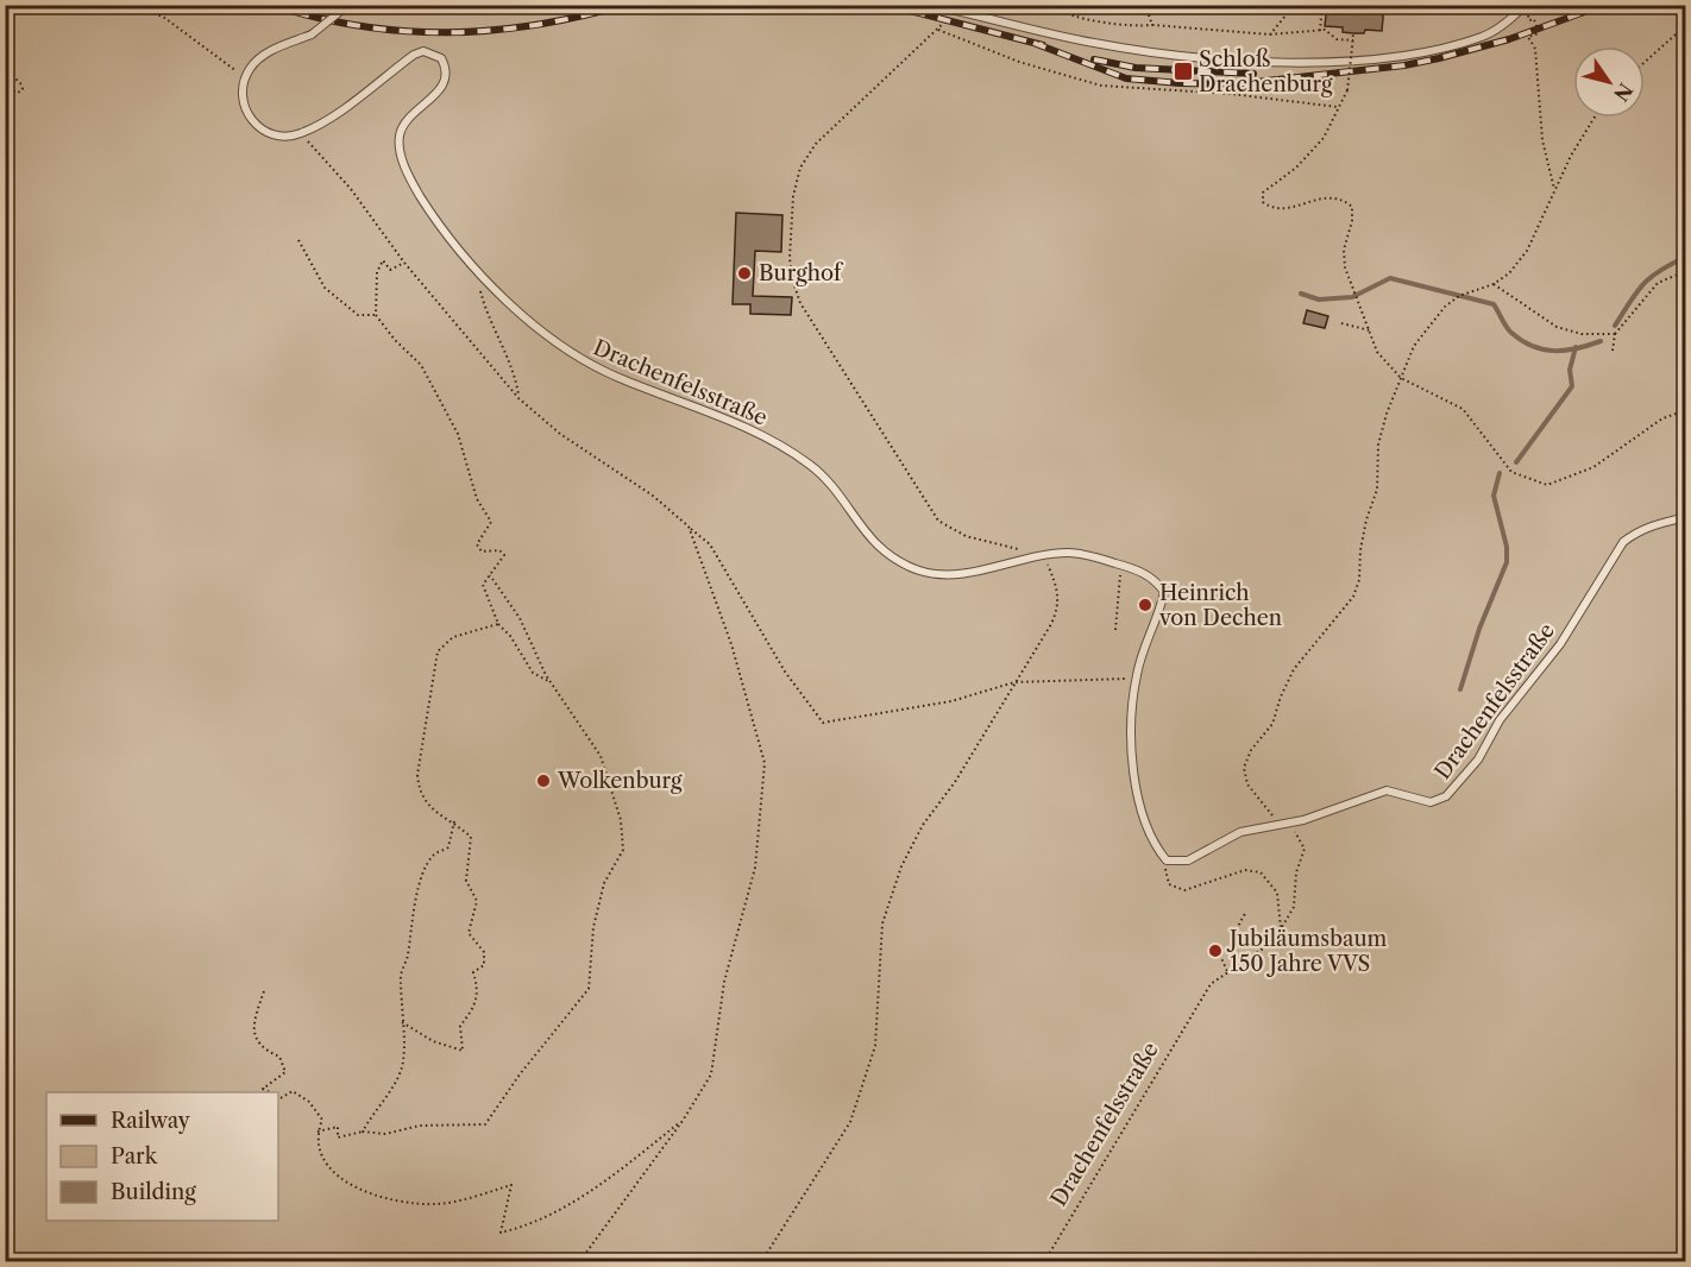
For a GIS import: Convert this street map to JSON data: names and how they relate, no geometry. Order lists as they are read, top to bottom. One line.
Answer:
{"streets":{"lane":["Drachenfelsstraße"]},"places":{"transit":["Schloß Drachenburg"],"other":["Burghof","Heinrich von Dechen","Wolkenburg","Jubiläumsbaum 150 Jahre VVS"]},"legend":["Railway","Park","Building"],"north":"bottom right"}
